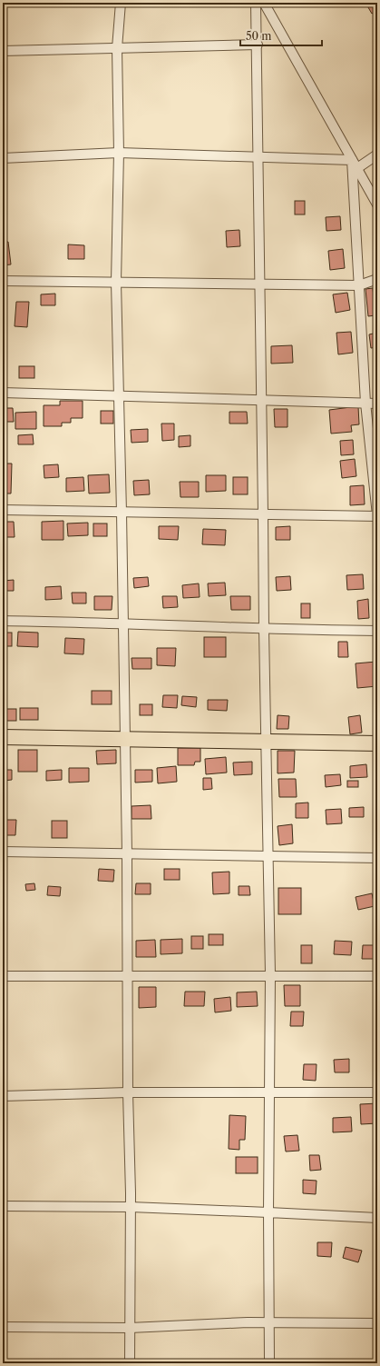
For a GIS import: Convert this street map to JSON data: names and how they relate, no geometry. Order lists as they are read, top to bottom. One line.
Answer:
{"scale_bar":"50 m"}
